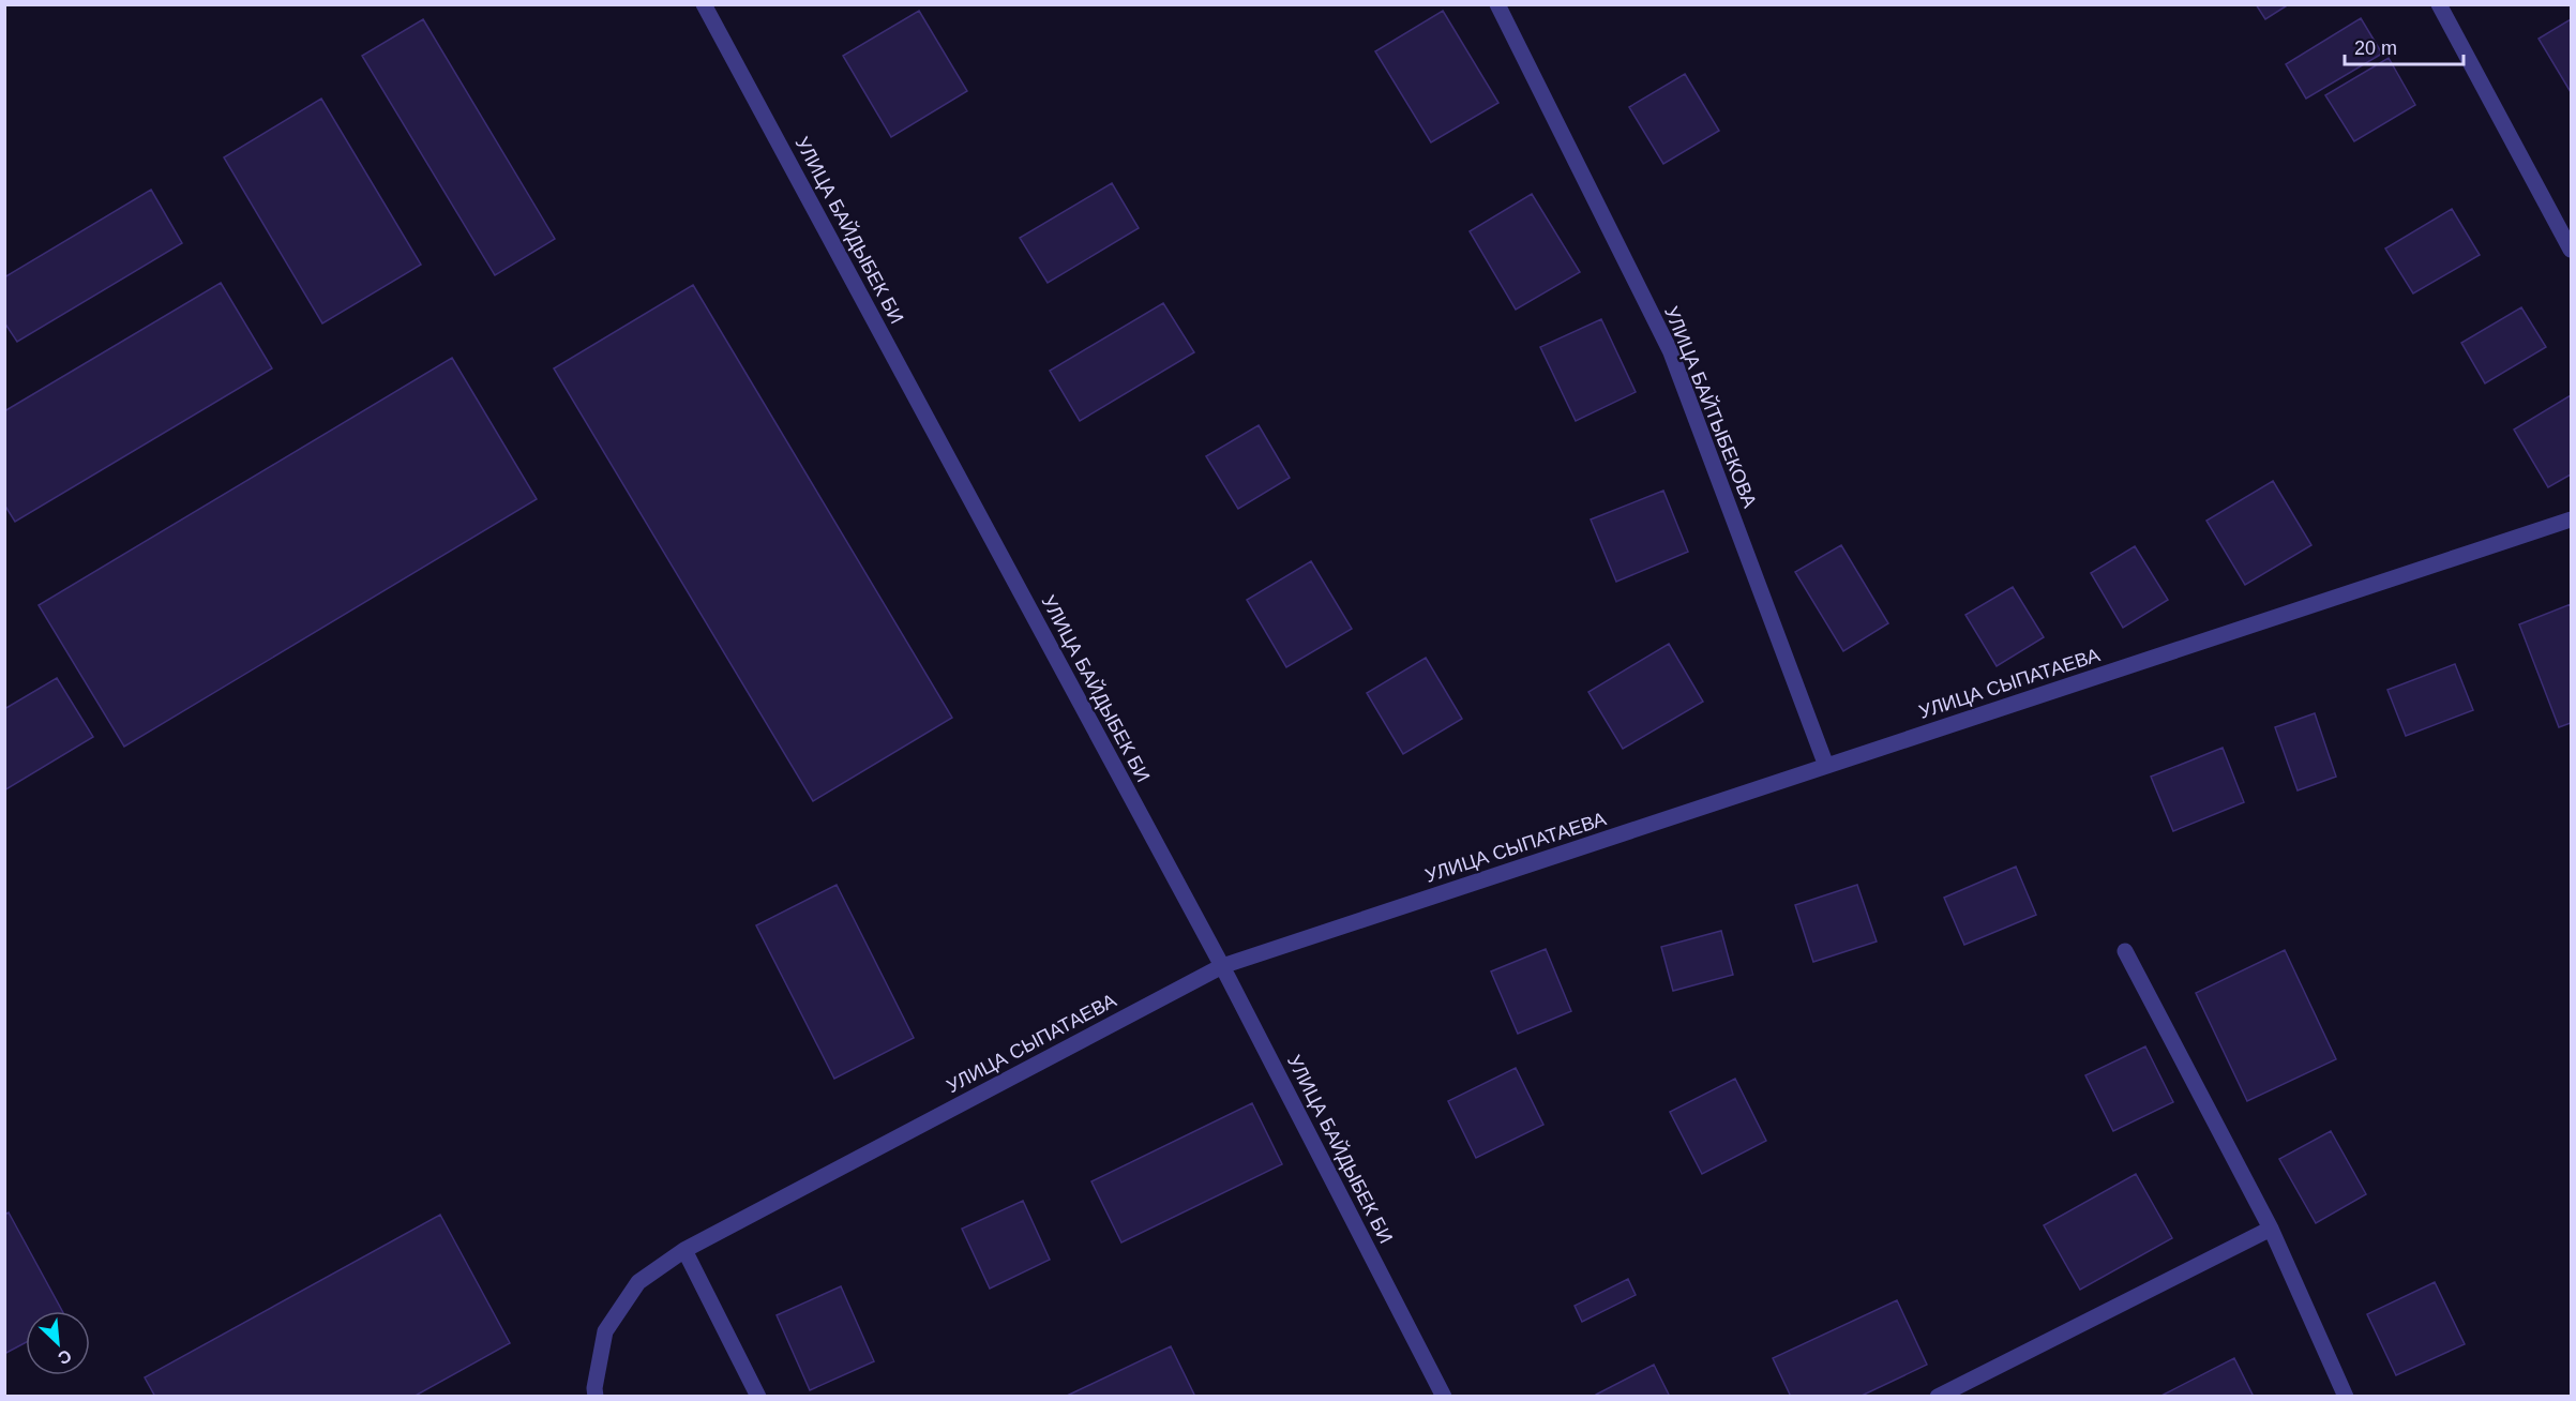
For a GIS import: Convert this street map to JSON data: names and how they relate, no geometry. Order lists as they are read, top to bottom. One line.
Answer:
{"streets":{"street":["УЛИЦА БАЙДЫБЕК БИ","УЛИЦА БАЙТЫБЕКОВА","УЛИЦА СЫПАТАЕВА"]},"crossings":[["УЛИЦА БАЙДЫБЕК БИ","УЛИЦА СЫПАТАЕВА"],["УЛИЦА БАЙТЫБЕКОВА","УЛИЦА СЫПАТАЕВА"]],"scale_bar":"20 m","north":"bottom right"}
